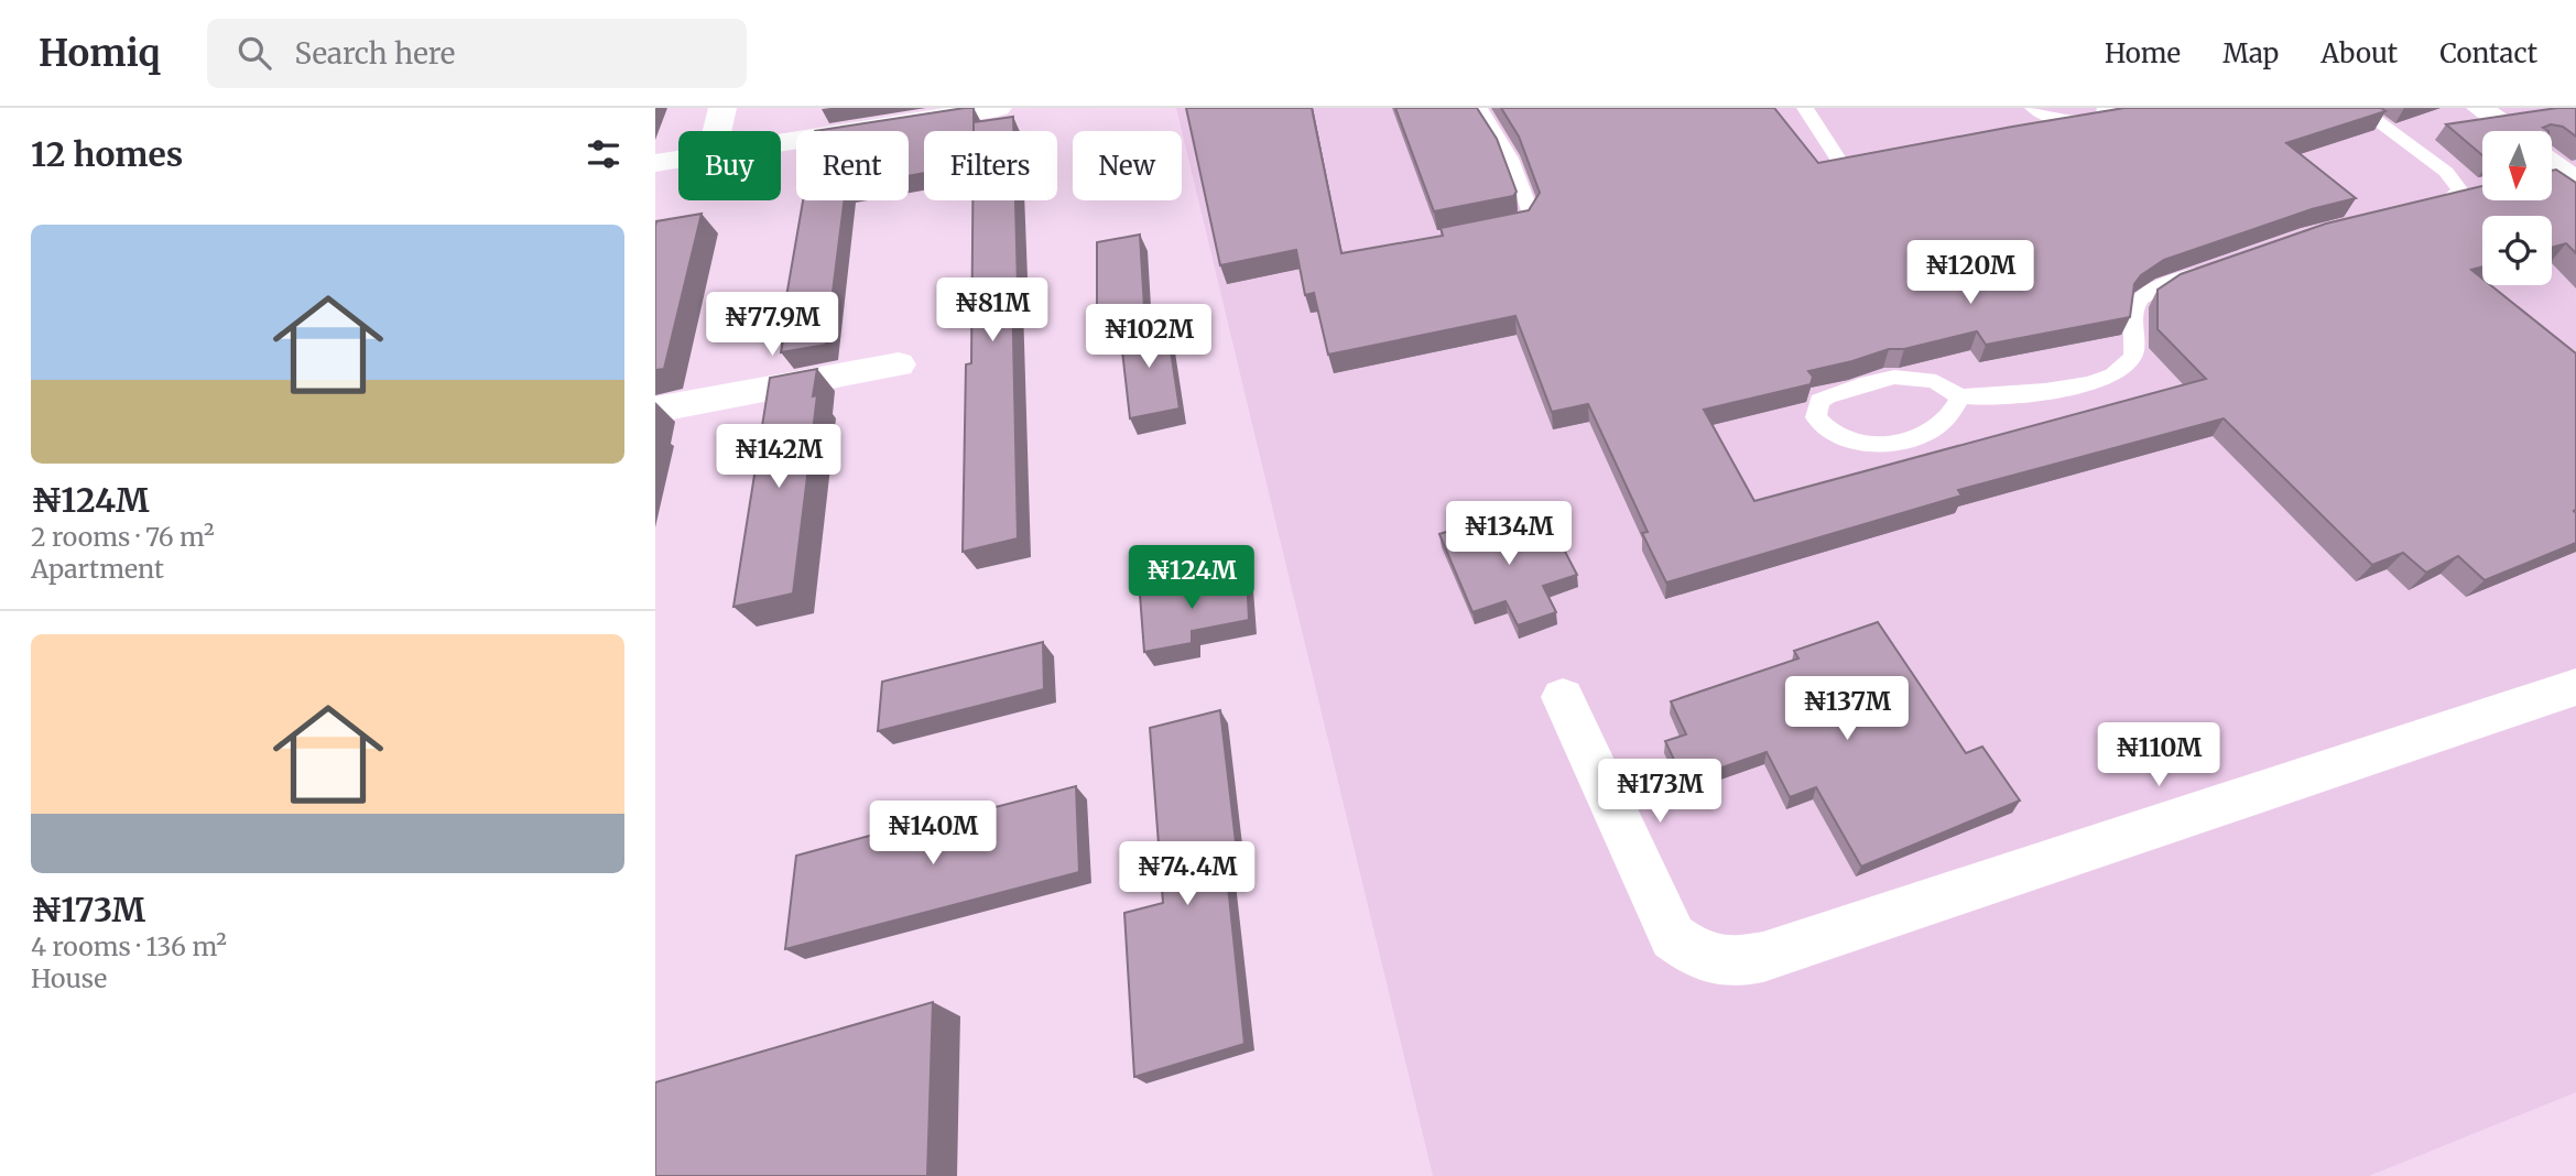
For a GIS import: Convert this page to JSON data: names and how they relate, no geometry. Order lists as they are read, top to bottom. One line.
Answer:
{"north":"bottom","page":{"header":"Homiq","search":"Search here","nav":["Home","Map","About","Contact"],"heading":"12 homes","chip":["Buy","Rent","Filters","New"],"list":[{"name":"₦124M","note":"2 rooms · 76 m² · Apartment"},{"name":"₦173M","note":"4 rooms · 136 m² · House"}],"price":["₦120M","₦81M","₦77.9M","₦102M","₦142M","₦134M","₦124M","₦137M","₦110M","₦173M","₦140M","₦74.4M"]}}
